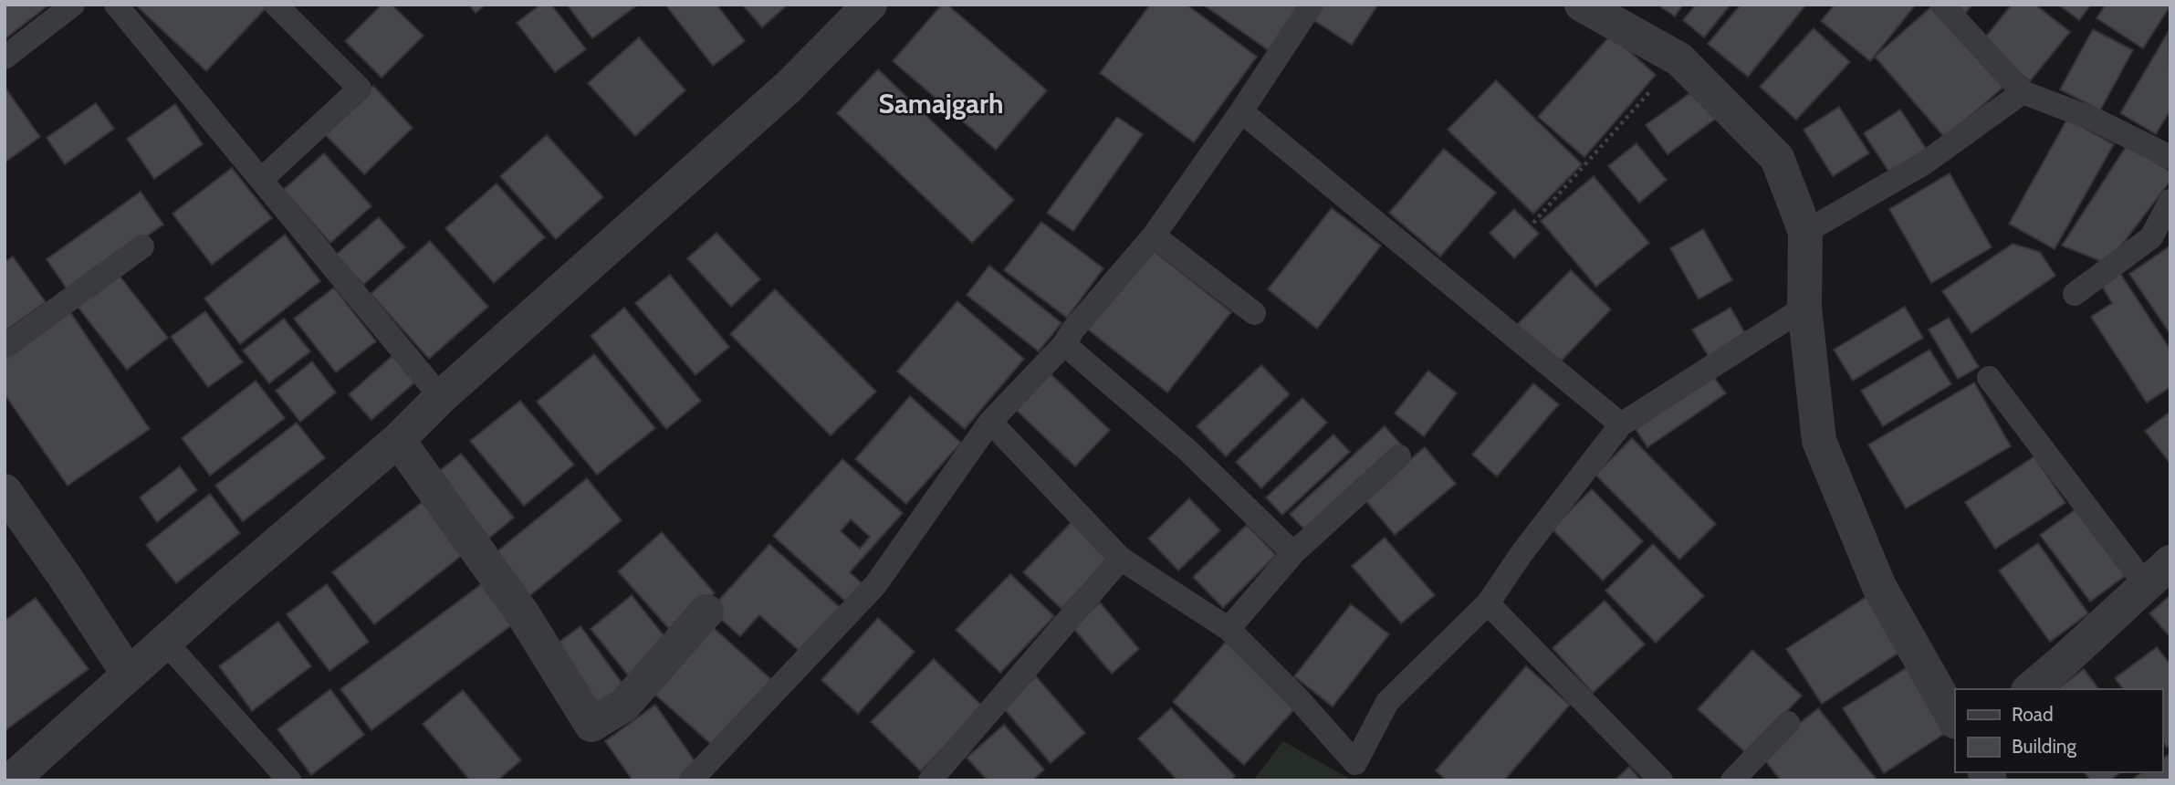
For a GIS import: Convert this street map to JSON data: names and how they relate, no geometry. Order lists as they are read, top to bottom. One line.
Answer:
{"districts":["Samajgarh"],"legend":["Road","Building"]}
